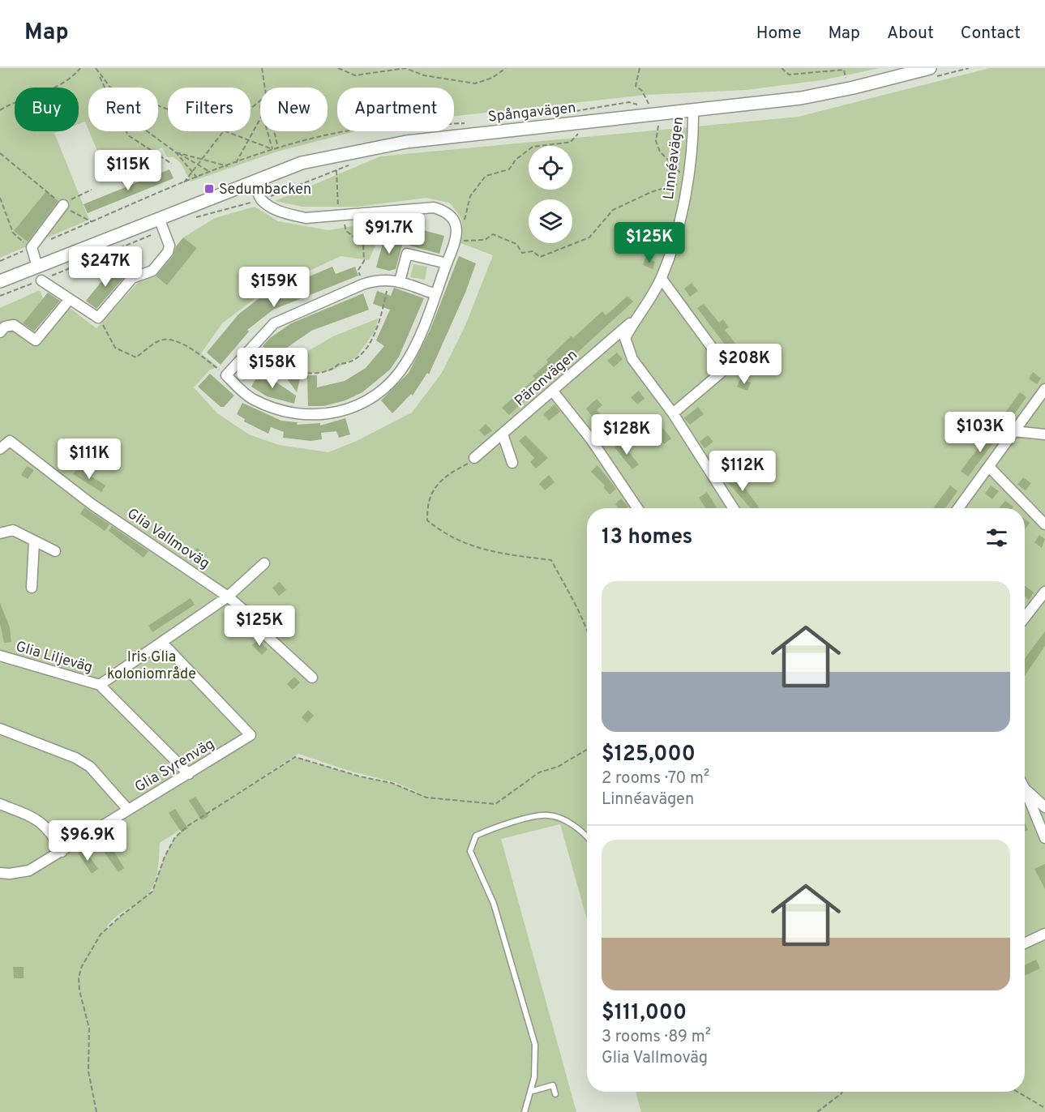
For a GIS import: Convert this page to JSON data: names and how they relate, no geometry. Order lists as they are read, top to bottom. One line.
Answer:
{"streets":{"street":["Spångavägen","Linnéavägen","Päronvägen","Glia Vallmoväg","Glia Liljeväg","Glia Syrenväg"]},"crossings":[["Spångavägen","Linnéavägen"],["Linnéavägen","Päronvägen"],["Glia Vallmoväg","Glia Liljeväg"],["Glia Liljeväg","Glia Syrenväg"]],"parks":["Iris Glia koloniområde"],"places":{"transit":["Sedumbacken"]},"page":{"header":"Map","nav":["Home","Map","About","Contact"],"chip":["Buy","Rent","Filters","New","Apartment"],"price":["$115K","$91.7K","$125K","$247K","$159K","$208K","$158K","$103K","$128K","$111K","$112K","$125K","$96.9K"],"heading":"13 homes","list":[{"name":"$125,000","note":"2 rooms · 70 m² · Linnéavägen"},{"name":"$111,000","note":"3 rooms · 89 m² · Glia Vallmoväg"}]}}
